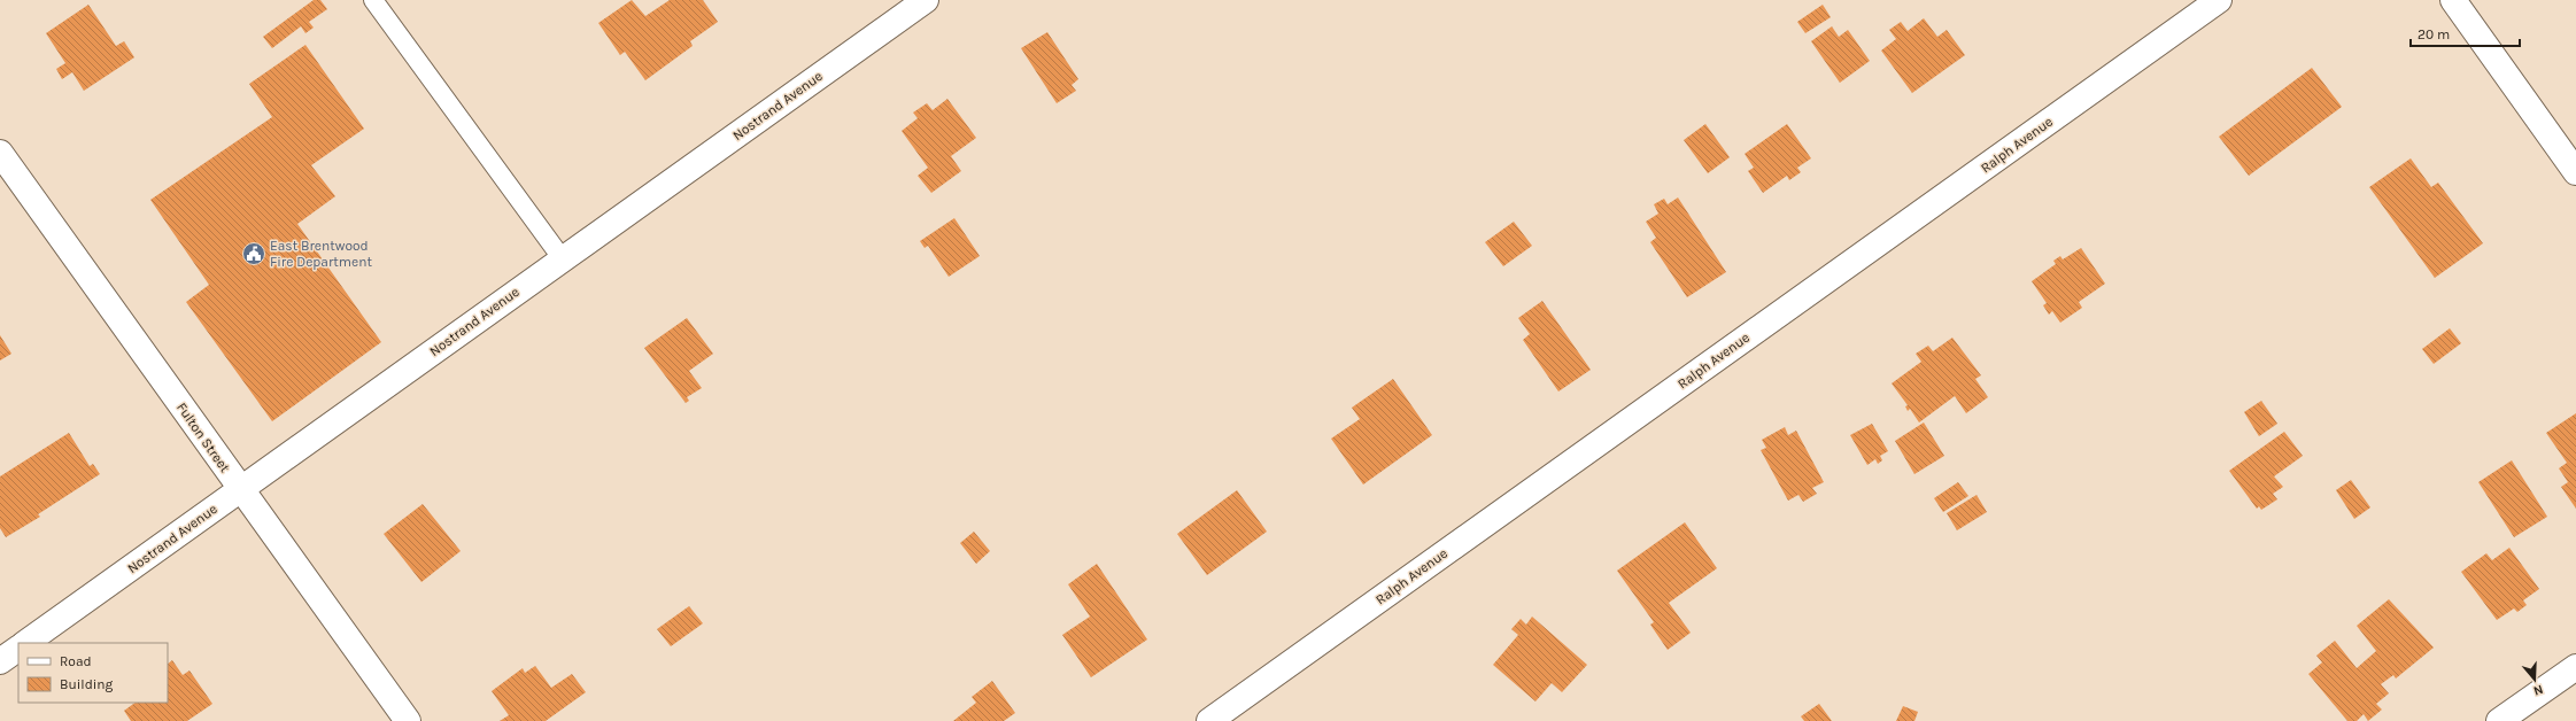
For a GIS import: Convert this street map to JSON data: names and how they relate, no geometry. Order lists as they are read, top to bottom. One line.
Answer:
{"streets":{"street":["Nostrand Avenue","Ralph Avenue","Fulton Street"]},"crossings":[["Nostrand Avenue","Fulton Street"]],"places":{"public building":["East Brentwood Fire Department"]},"legend":["Road","Building"],"scale_bar":"20 m","north":"bottom"}
